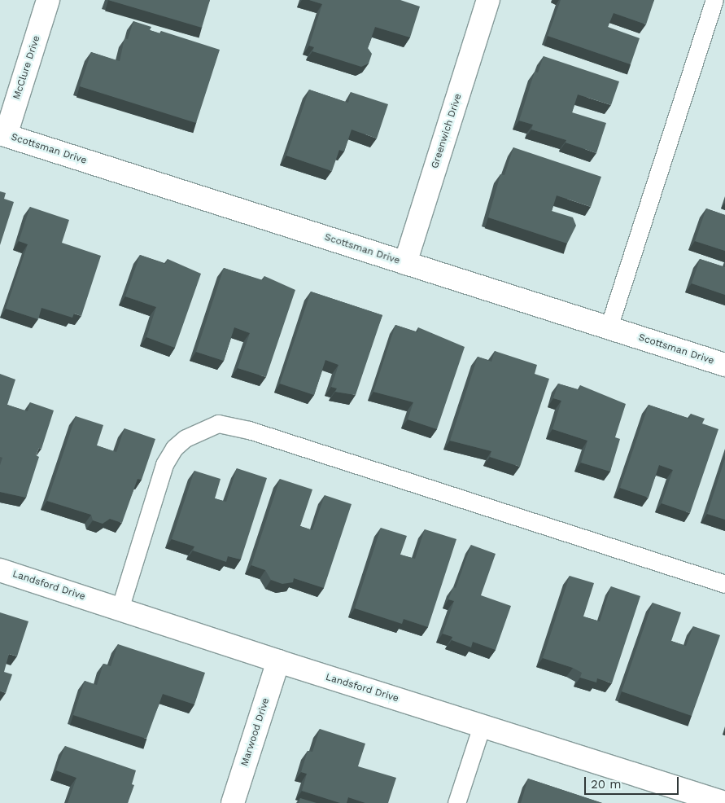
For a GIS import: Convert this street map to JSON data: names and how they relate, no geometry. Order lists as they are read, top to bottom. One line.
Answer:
{"streets":{"street":["McClure Drive","Greenwich Drive","Scottsman Drive","Landsford Drive","Marwood Drive"]},"crossings":[["McClure Drive","Scottsman Drive"],["Greenwich Drive","Scottsman Drive"],["Landsford Drive","Marwood Drive"]],"scale_bar":"20 m"}
